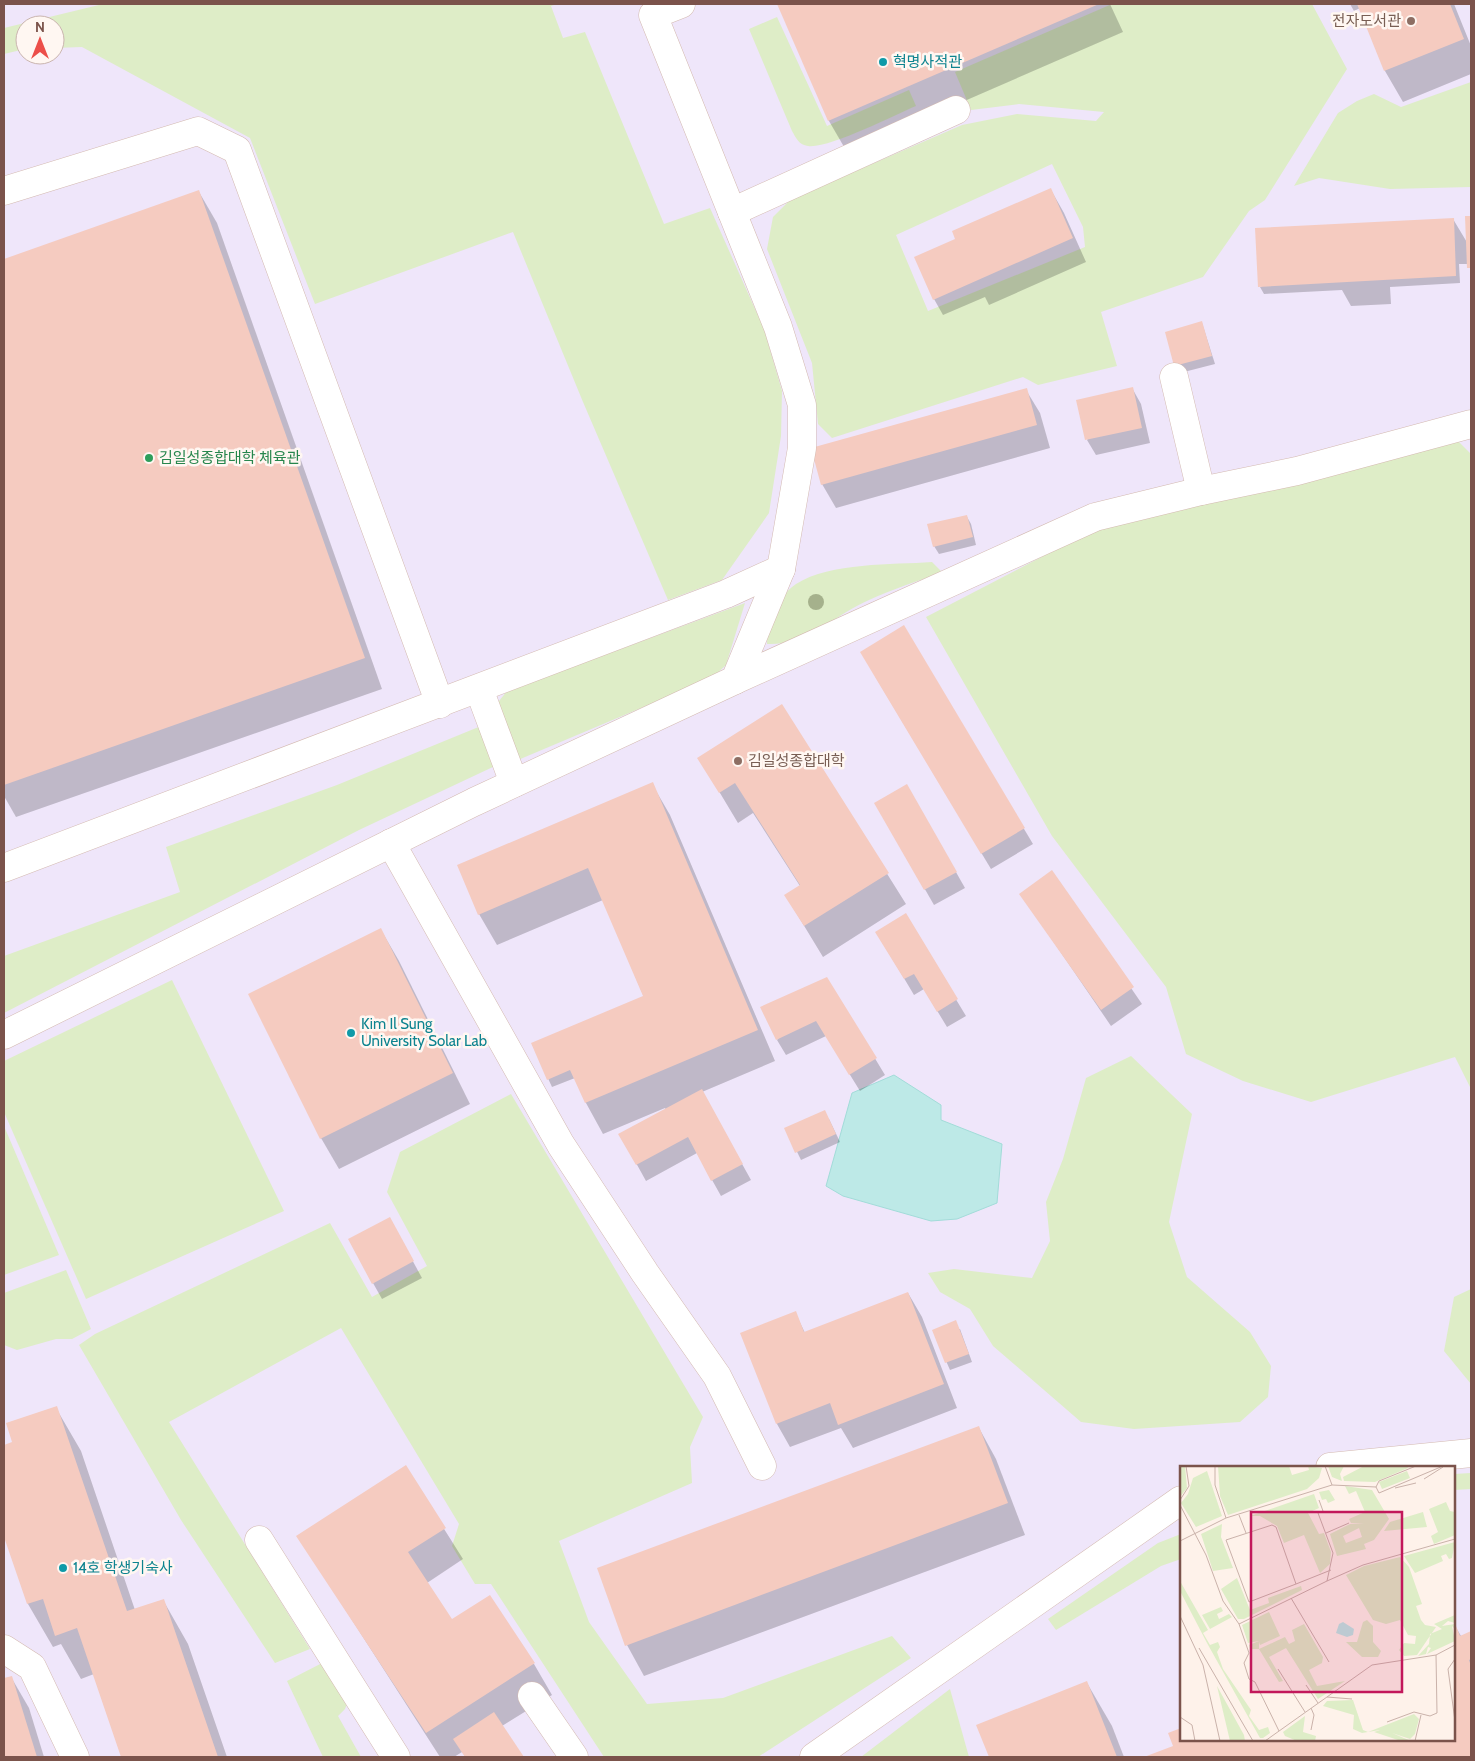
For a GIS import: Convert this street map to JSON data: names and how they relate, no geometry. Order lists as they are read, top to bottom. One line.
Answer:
{"places":["전자도서관","혁명사적관","김일성종합대학 체육관","김일성종합대학","Kim Il Sung University Solar Lab","14호 학생기숙사"],"north":"top"}
